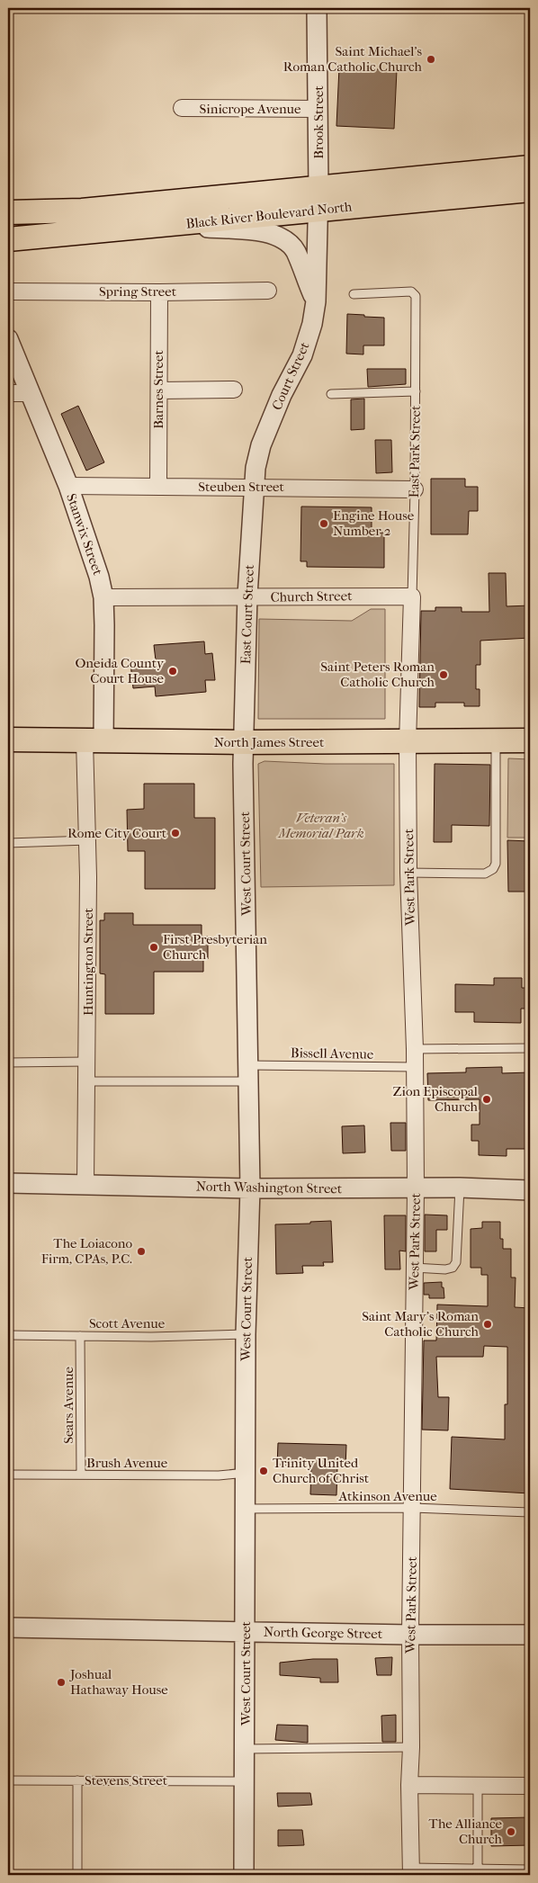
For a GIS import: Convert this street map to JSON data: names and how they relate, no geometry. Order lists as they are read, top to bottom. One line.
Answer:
{"streets":{"main road":["Black River Boulevard North","North James Street"],"street":["Sinicrope Avenue","Brook Street","Spring Street","Court Street","Barnes Street","East Park Street","Steuben Street","Stanwix Street","Church Street","East Court Street","West Court Street","West Park Street","Huntington Street","North Washington Street","North George Street"],"lane":["Bissell Avenue","Scott Avenue","Sears Avenue","Brush Avenue","Atkinson Avenue","Stevens Street"]},"crossings":[["Sinicrope Avenue","Brook Street"],["Brook Street","Black River Boulevard North"],["Brook Street","Court Street"],["Black River Boulevard North","Court Street"],["Spring Street","Barnes Street"],["Court Street","Steuben Street"],["Court Street","East Court Street"],["Barnes Street","Steuben Street"],["East Park Street","Steuben Street"],["East Park Street","Church Street"],["East Park Street","North James Street"],["East Park Street","West Park Street"],["Steuben Street","Stanwix Street"],["Steuben Street","East Court Street"],["Stanwix Street","Church Street"],["Stanwix Street","North James Street"],["Stanwix Street","Huntington Street"],["Church Street","East Court Street"],["East Court Street","North James Street"],["East Court Street","West Court Street"],["North James Street","West Court Street"],["North James Street","West Park Street"],["North James Street","Huntington Street"],["West Court Street","Bissell Avenue"],["West Court Street","North Washington Street"],["West Court Street","Scott Avenue"],["West Court Street","Brush Avenue"],["West Court Street","Atkinson Avenue"],["West Court Street","North George Street"],["West Court Street","Stevens Street"],["West Park Street","Bissell Avenue"],["West Park Street","North Washington Street"],["West Park Street","Atkinson Avenue"],["West Park Street","North George Street"],["Huntington Street","Bissell Avenue"],["Huntington Street","North Washington Street"],["Scott Avenue","Sears Avenue"],["Sears Avenue","Brush Avenue"]],"parks":["Veteran's Memorial Park"],"places":["Saint Michael's Roman Catholic Church","Engine House Number 2","Oneida County Court House","Saint Peters Roman Catholic Church","Rome City Court","First Presbyterian Church","Zion Episcopal Church","The Loiacono Firm, CPAs, P.C.","Saint Mary's Roman Catholic Church","Trinity United Church of Christ","Joshual Hathaway House","The Alliance Church"]}
